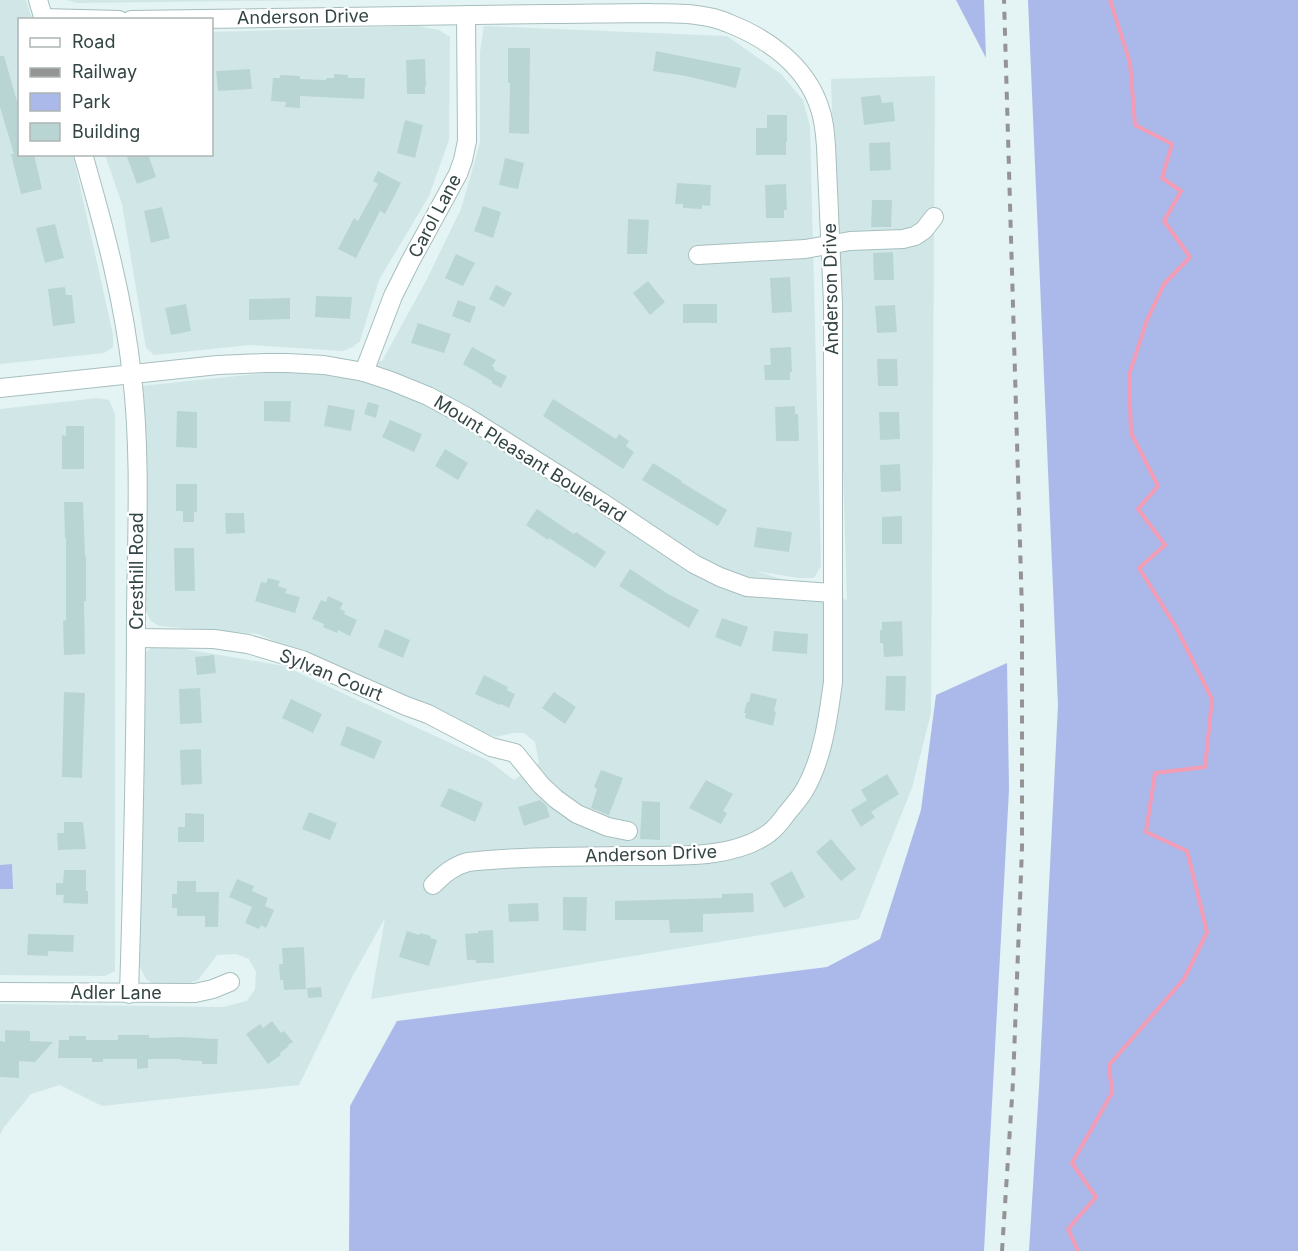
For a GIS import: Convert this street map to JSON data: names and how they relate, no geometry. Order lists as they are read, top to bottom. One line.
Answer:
{"streets":{"street":["Anderson Drive","Carol Lane","Mount Pleasant Boulevard","Cresthill Road","Sylvan Court","Adler Lane"]},"crossings":[["Anderson Drive","Carol Lane"],["Anderson Drive","Mount Pleasant Boulevard"],["Carol Lane","Mount Pleasant Boulevard"],["Mount Pleasant Boulevard","Cresthill Road"],["Cresthill Road","Sylvan Court"],["Cresthill Road","Adler Lane"]],"legend":["Road","Railway","Park","Building"]}
